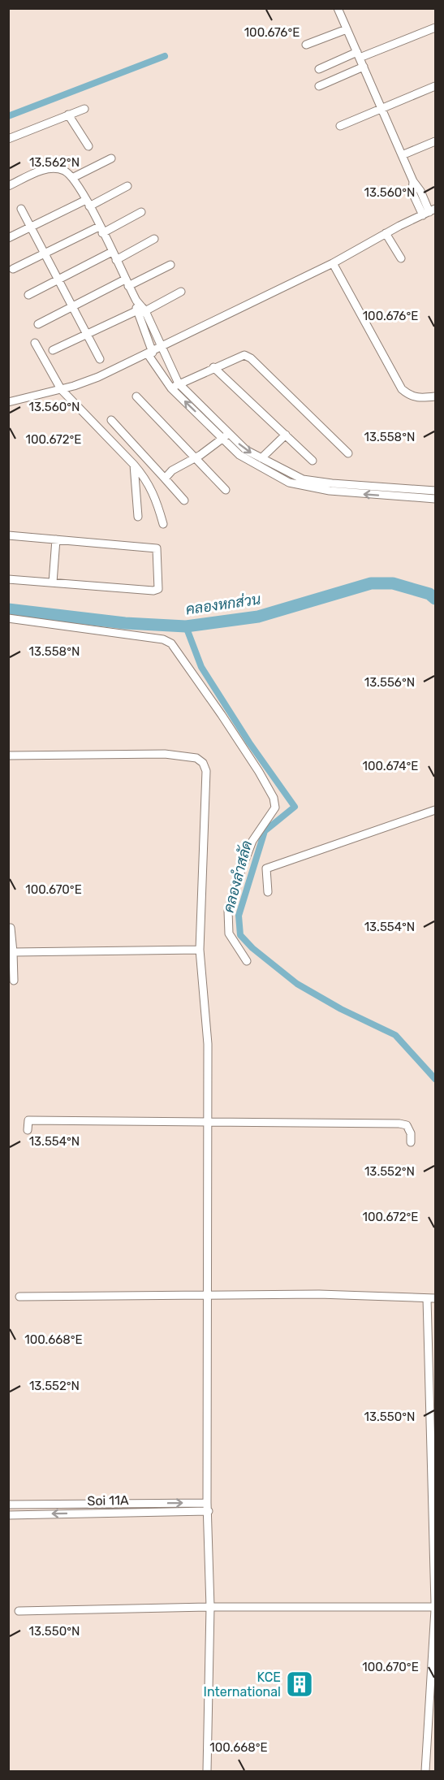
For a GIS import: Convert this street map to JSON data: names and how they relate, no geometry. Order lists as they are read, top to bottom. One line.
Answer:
{"streets":{"street":["Soi 11A"]},"water":["คลองหกส่วน","คลองลำสลัด"],"places":{"building":["KCE International"]},"coordinates":["100.676°E","13.562°N","13.560°N","13.558°N","100.672°E","13.556°N","100.674°E","100.670°E","13.554°N","13.552°N","100.668°E","13.550°N"]}
